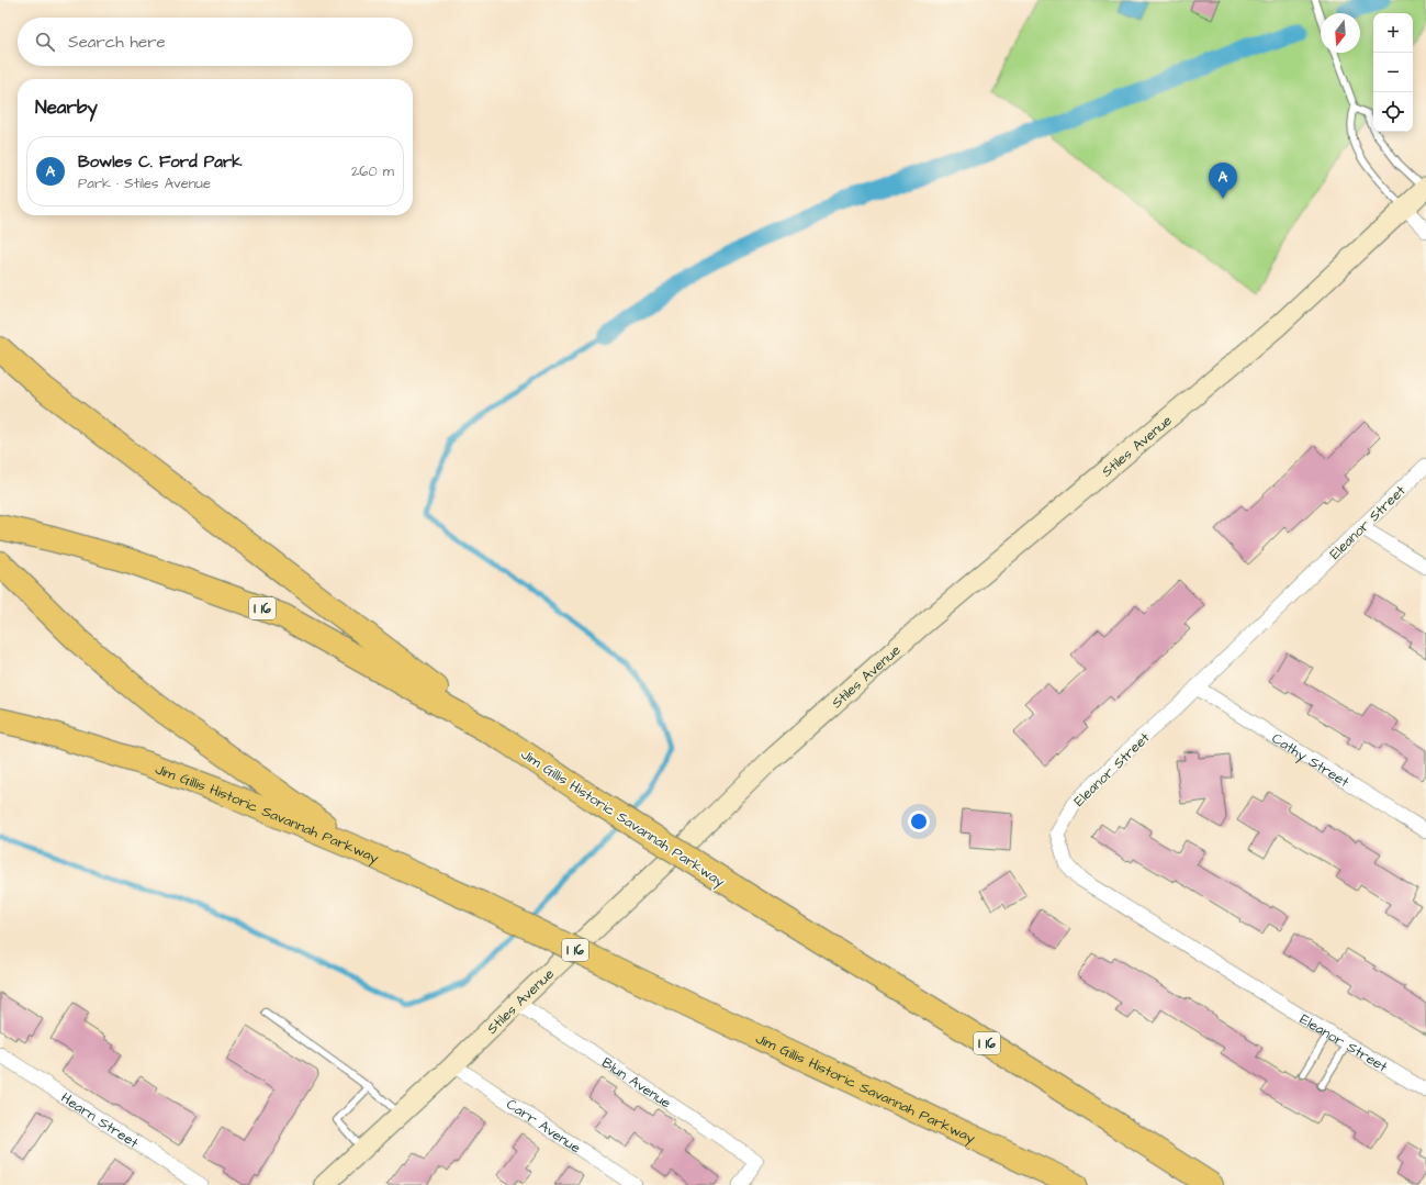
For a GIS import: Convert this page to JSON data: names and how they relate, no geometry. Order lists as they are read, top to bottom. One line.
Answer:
{"streets":{"highway":["I 16","Jim Gillis Historic Savannah Parkway"],"street":["Stiles Avenue","Eleanor Street","Cathy Street","Blun Avenue","Hearn Street","Carr Avenue"]},"crossings":[["Stiles Avenue","Blun Avenue"],["Stiles Avenue","Carr Avenue"],["Eleanor Street","Cathy Street"]],"north":"bottom","page":{"map_buttons":["+","−"],"search":"Search here","heading":"Nearby","list":[{"mark":"A","name":"Bowles C. Ford Park","note":"Park · Stiles Avenue","value":"260 m"}],"pins":"A"}}
